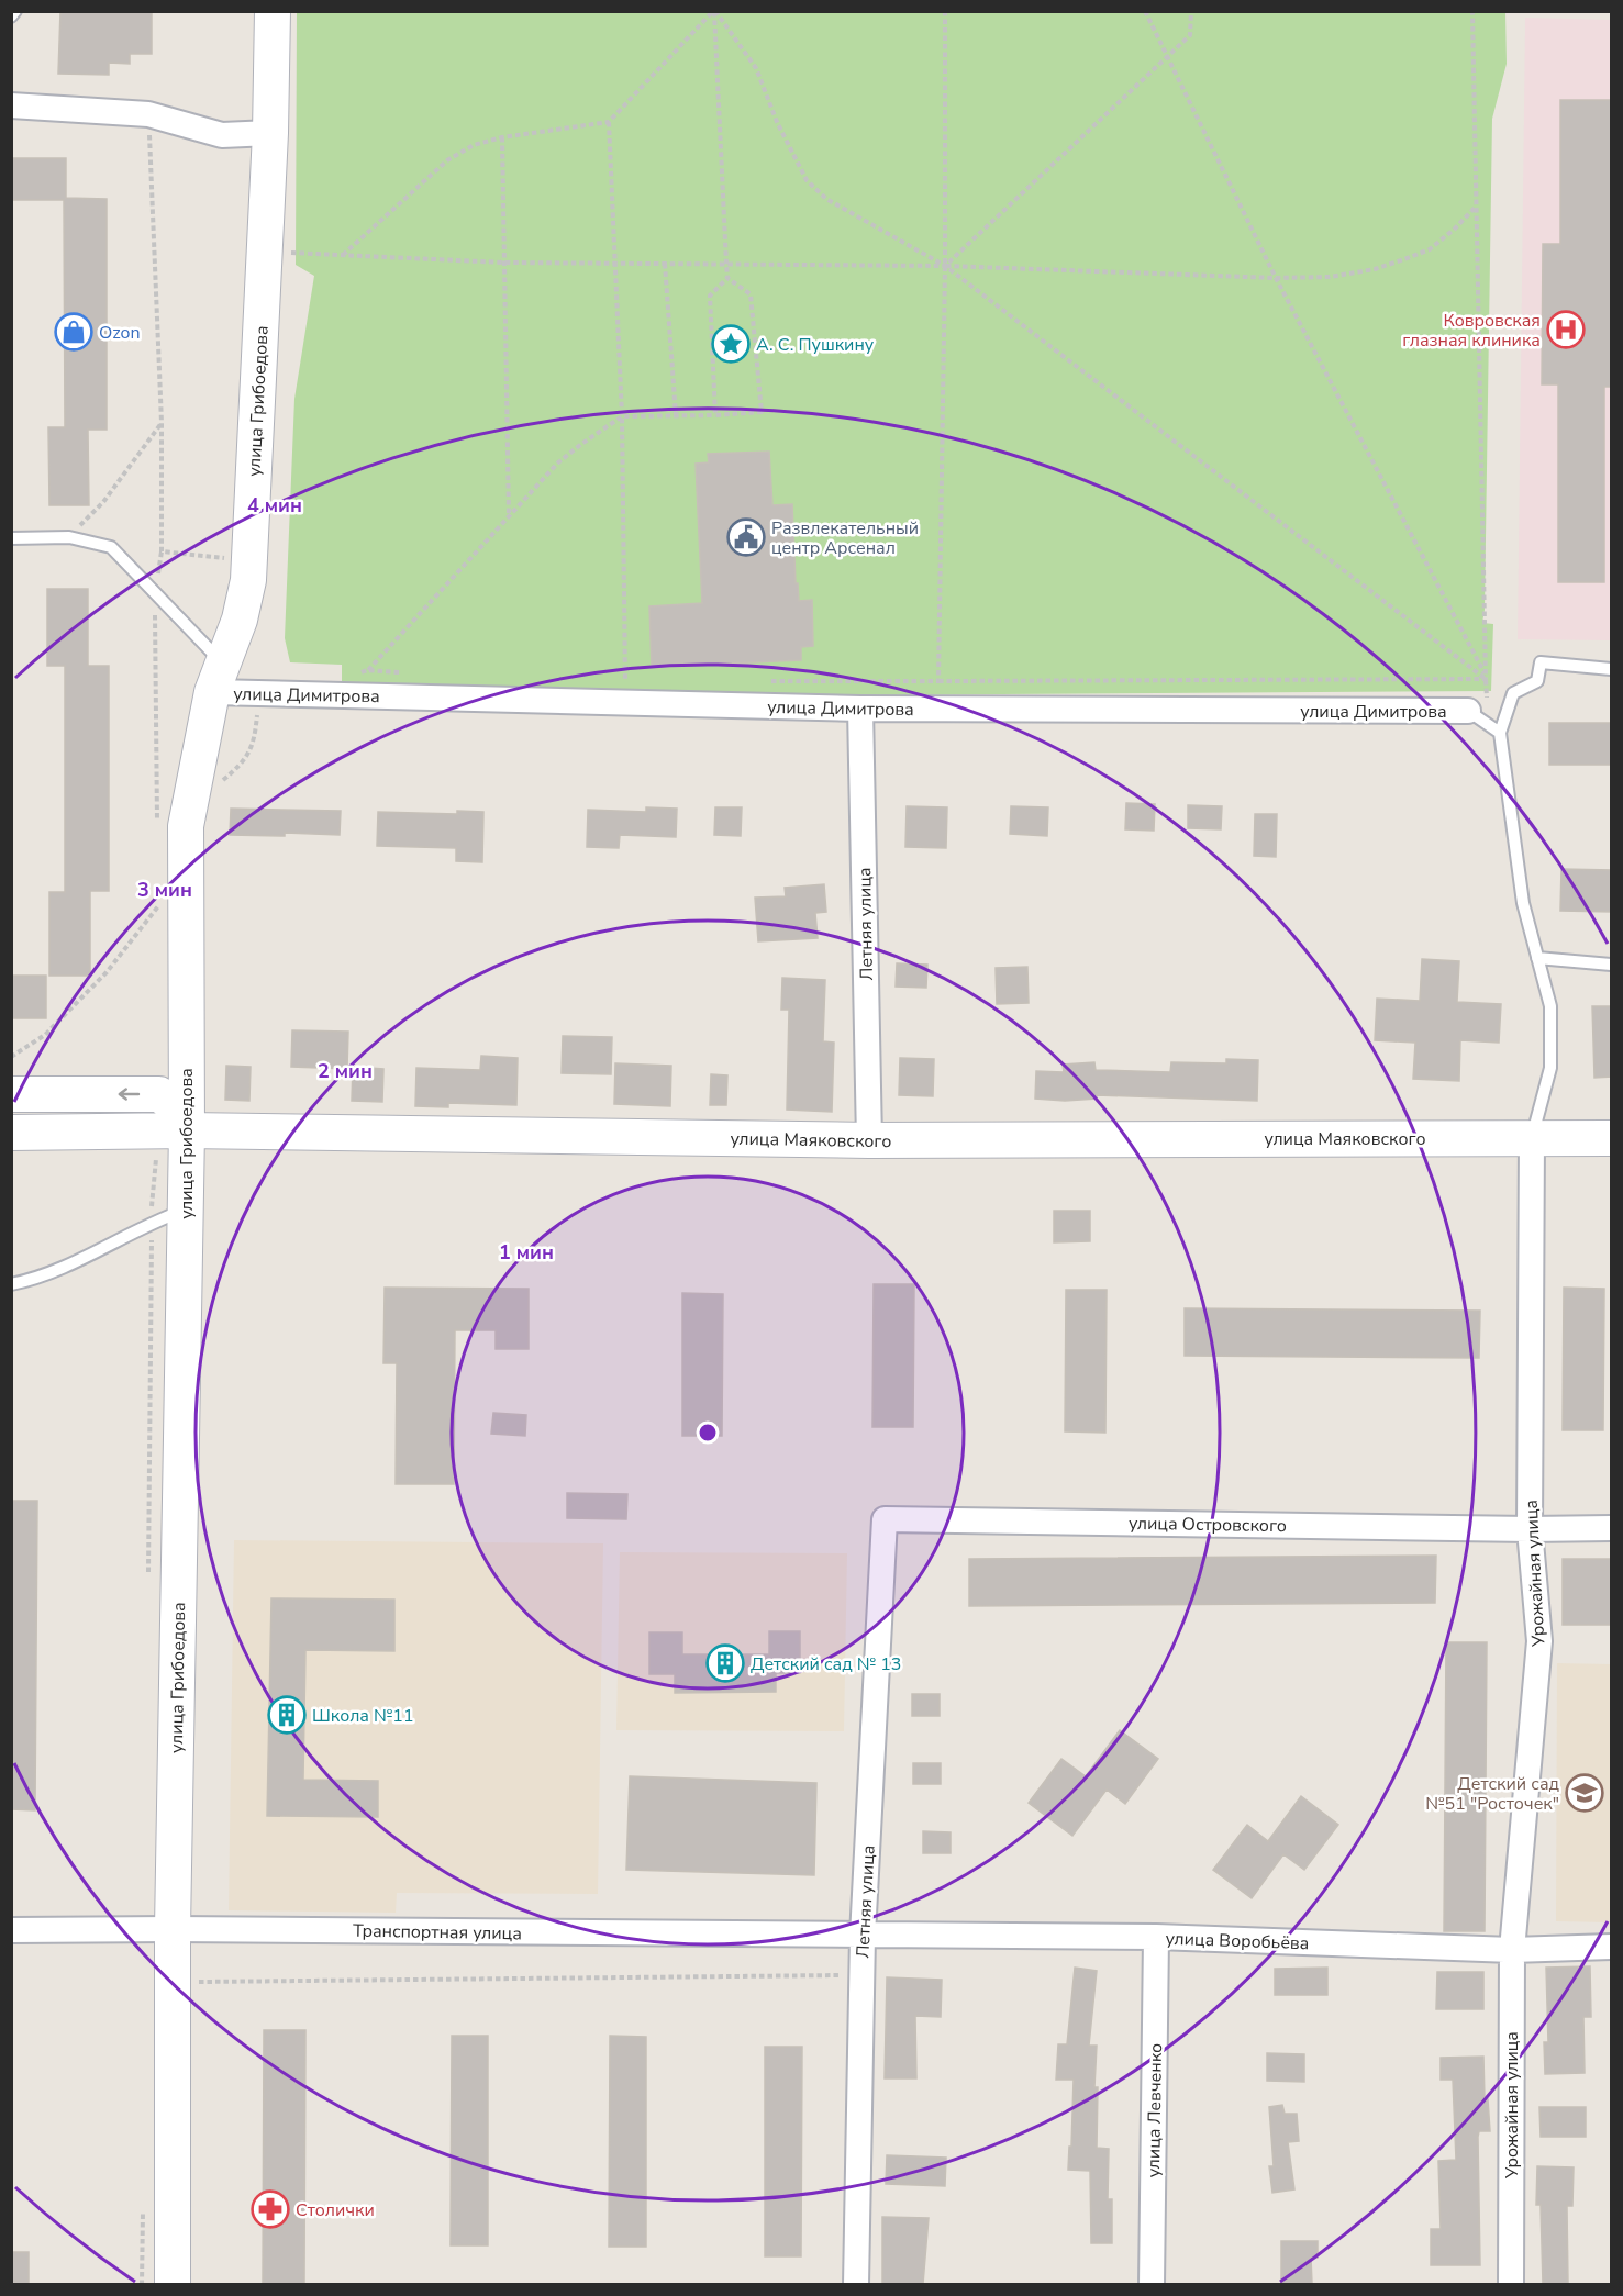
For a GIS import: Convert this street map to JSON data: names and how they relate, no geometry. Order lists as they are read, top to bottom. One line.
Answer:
{"streets":{"street":["улица Грибоедова","улица Димитрова","Летняя улица","улица Маяковского","улица Островского","Урожайная улица","Транспортная улица","улица Воробьёва","улица Левченко"]},"crossings":[["улица Грибоедова","улица Димитрова"],["улица Грибоедова","улица Маяковского"],["улица Грибоедова","Транспортная улица"],["улица Димитрова","Летняя улица"],["Летняя улица","улица Маяковского"],["Летняя улица","улица Островского"],["Летняя улица","Транспортная улица"],["Летняя улица","улица Воробьёва"],["улица Маяковского","Урожайная улица"],["улица Островского","Урожайная улица"],["Урожайная улица","улица Воробьёва"],["Транспортная улица","улица Воробьёва"],["улица Воробьёва","улица Левченко"]],"places":{"hospital":["Ковровская глазная клиника"],"shop":["Ozon"],"place":["А. С. Пушкину"],"public building":["Развлекательный центр Арсенал"],"building":["Детский сад № 13","Школа №11"],"school or university":["Детский сад №51 \"Росточек\""],"pharmacy":["Столички"]},"rings":["4 мин","3 мин","2 мин","1 мин"]}
